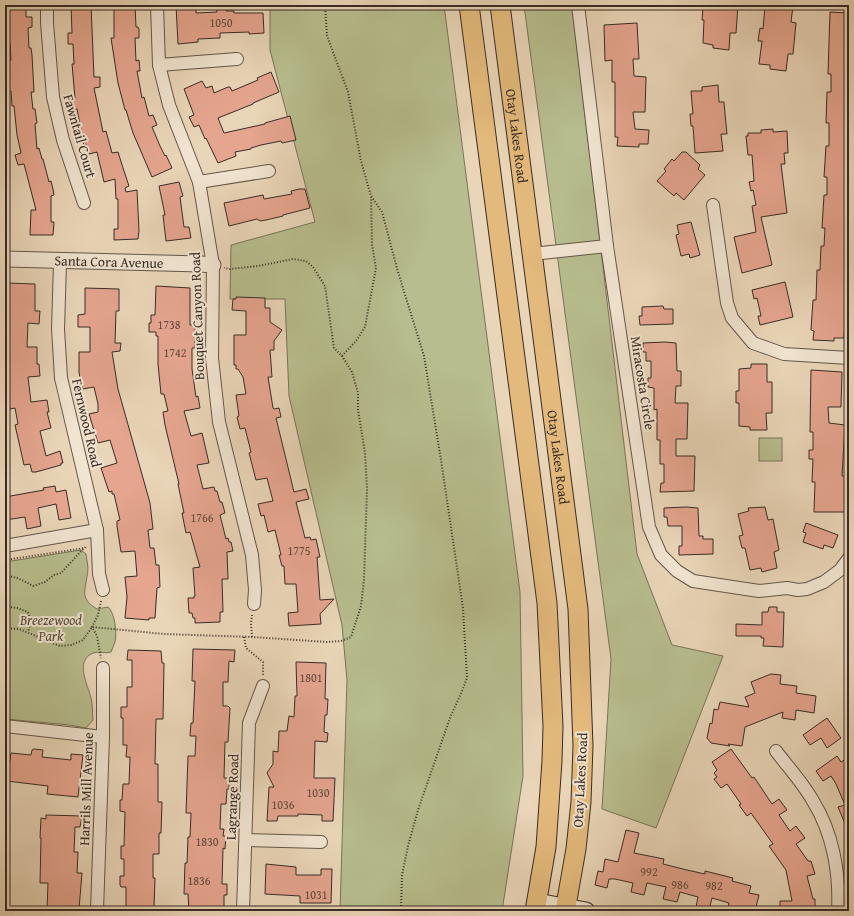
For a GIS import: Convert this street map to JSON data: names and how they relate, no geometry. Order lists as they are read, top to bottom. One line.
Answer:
{"streets":{"main road":["Otay Lakes Road"],"street":["Fawntail Court","Santa Cora Avenue","Bouquet Canyon Road","Miracosta Circle","Fernwood Road","Harrils Mill Avenue","Lagrange Road"]},"crossings":[["Santa Cora Avenue","Bouquet Canyon Road"],["Santa Cora Avenue","Fernwood Road"]],"parks":["Breezewood Park"],"house_numbers":["1050","1738","1742","1766","1775","1801","1030","1036","1830","992","1836","986","982","1031"]}
